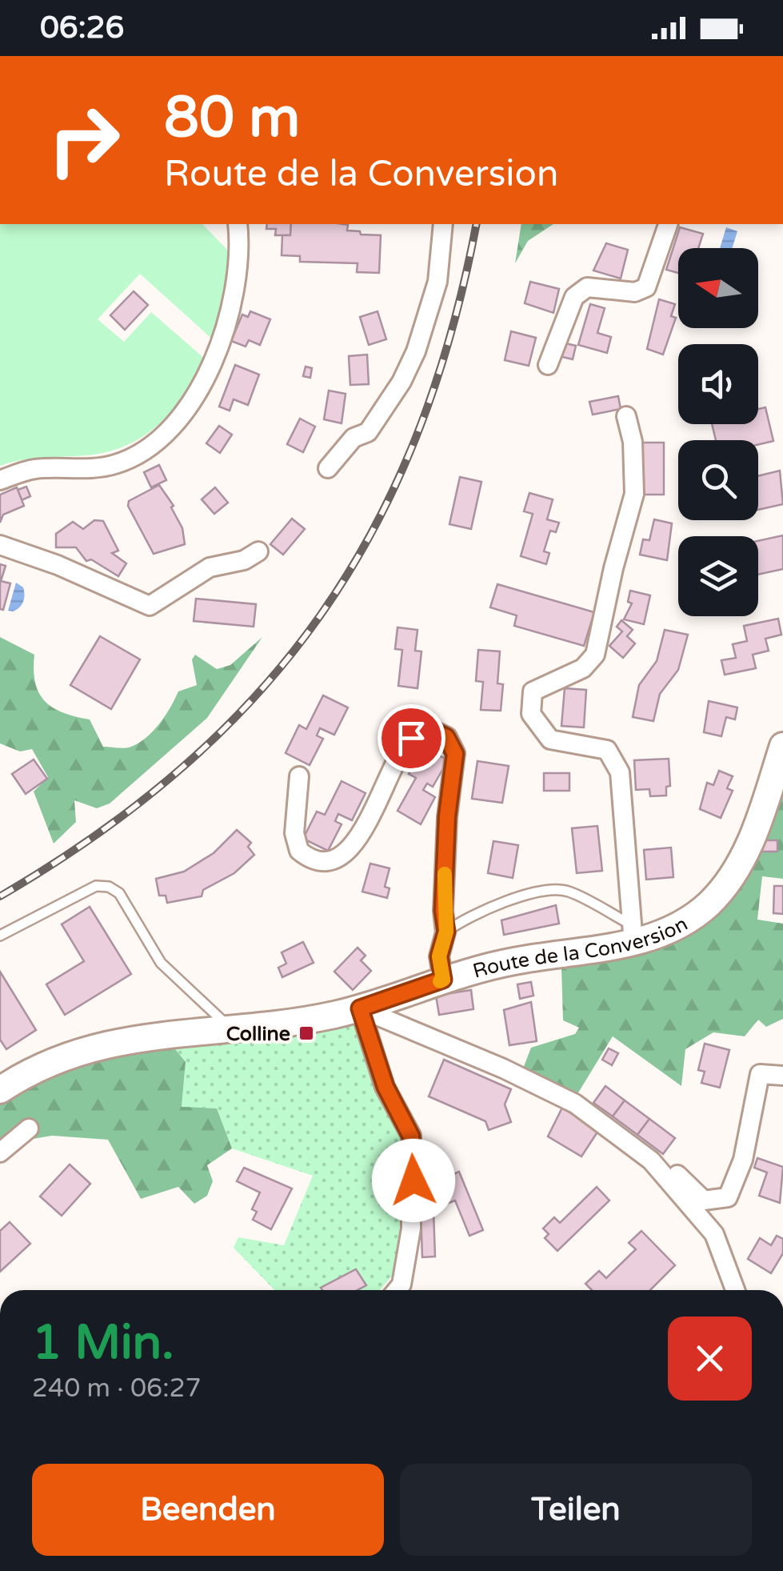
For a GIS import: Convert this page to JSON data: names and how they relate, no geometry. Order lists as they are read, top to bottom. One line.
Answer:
{"streets":{"main road":["Route de la Conversion"]},"places":{"transit":["Colline"]},"north":"left","page":{"status":"06:26","turn":["80 m","Route de la Conversion"],"heading":["1 Min.","240 m · 06:27"],"buttons":["Beenden","Teilen"]}}
